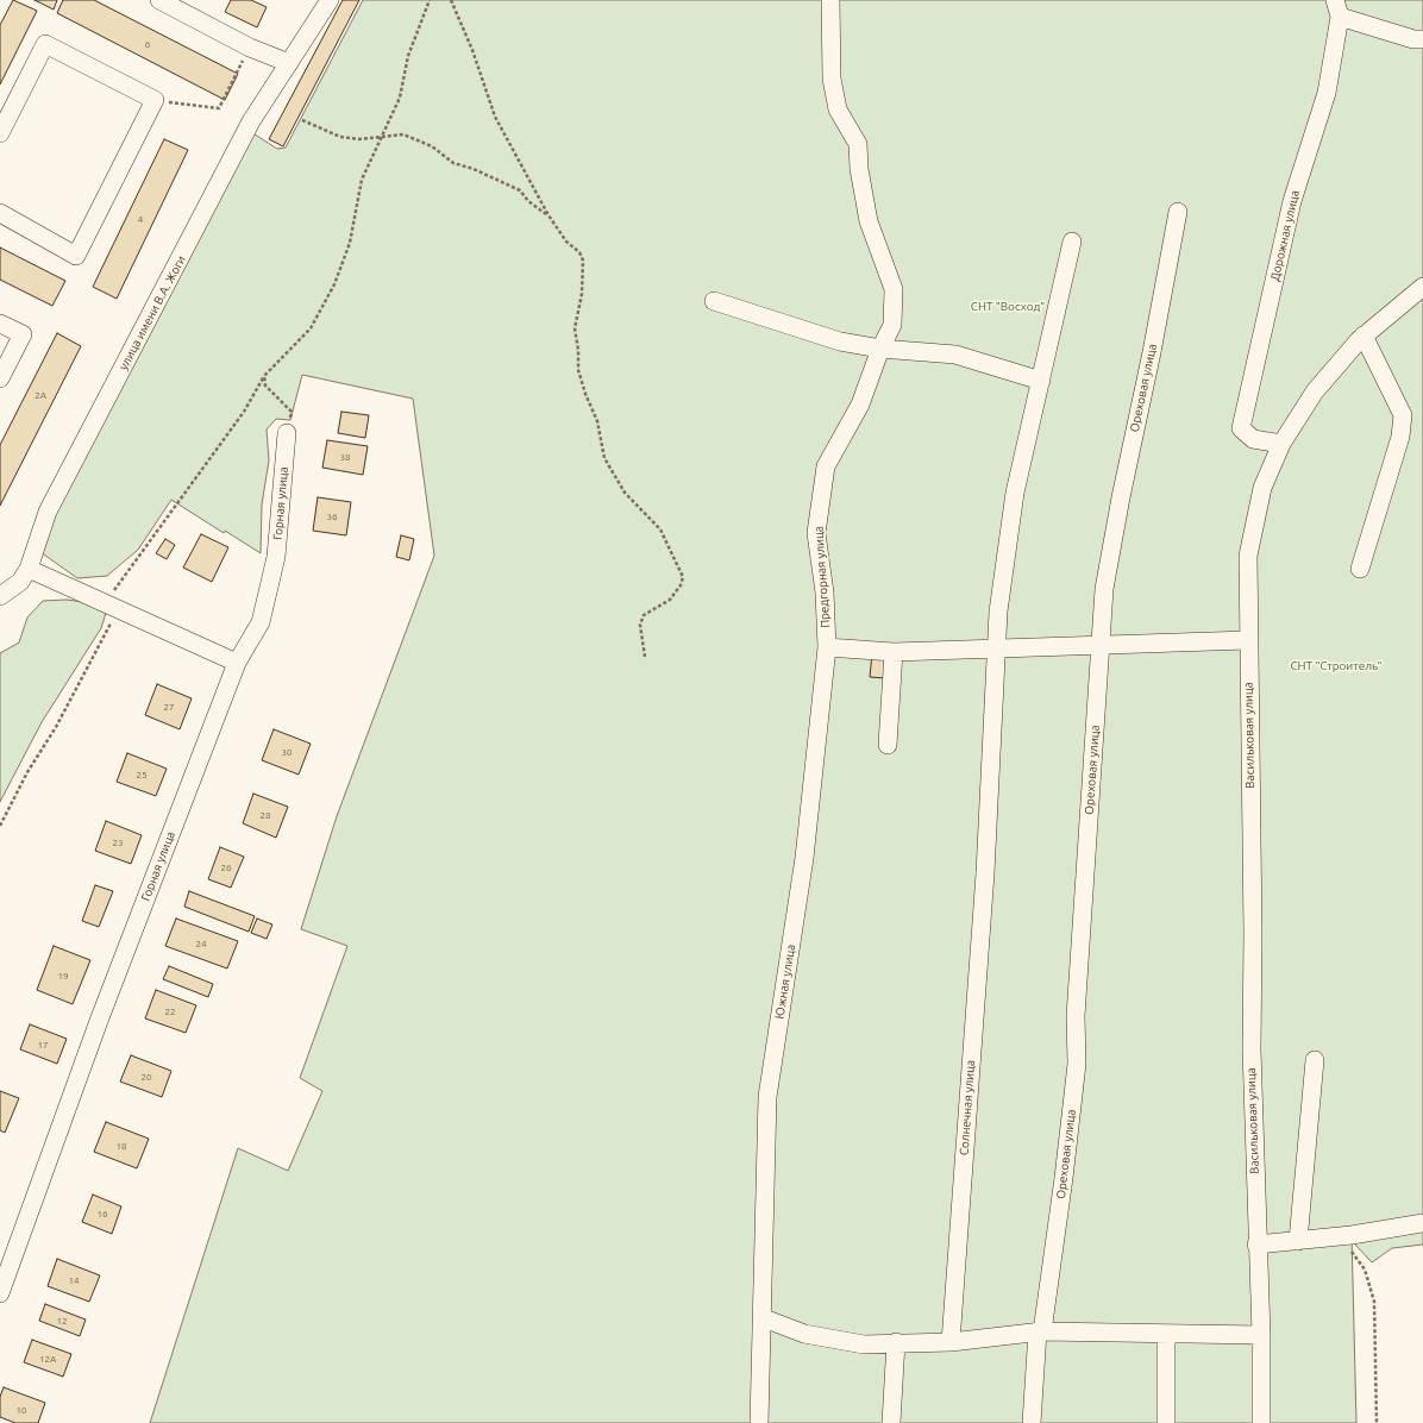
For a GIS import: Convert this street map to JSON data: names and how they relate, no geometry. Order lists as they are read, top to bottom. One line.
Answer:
{"streets":{"street":["Дорожная улица","улица имени В.А. Жоги","Ореховая улица","Горная улица","Предгорная улица","Васильковая улица","Южная улица","Солнечная улица"]},"crossings":[["Дорожная улица","Васильковая улица"],["Предгорная улица","Южная улица"]],"parks":["СНТ \"Восход\"","СНТ \"Строитель\""],"house_numbers":["6","4","2А","38","36","27","30","25","28","23","26","24","19","22","17","20","18","16","14","12","12А","10"]}
